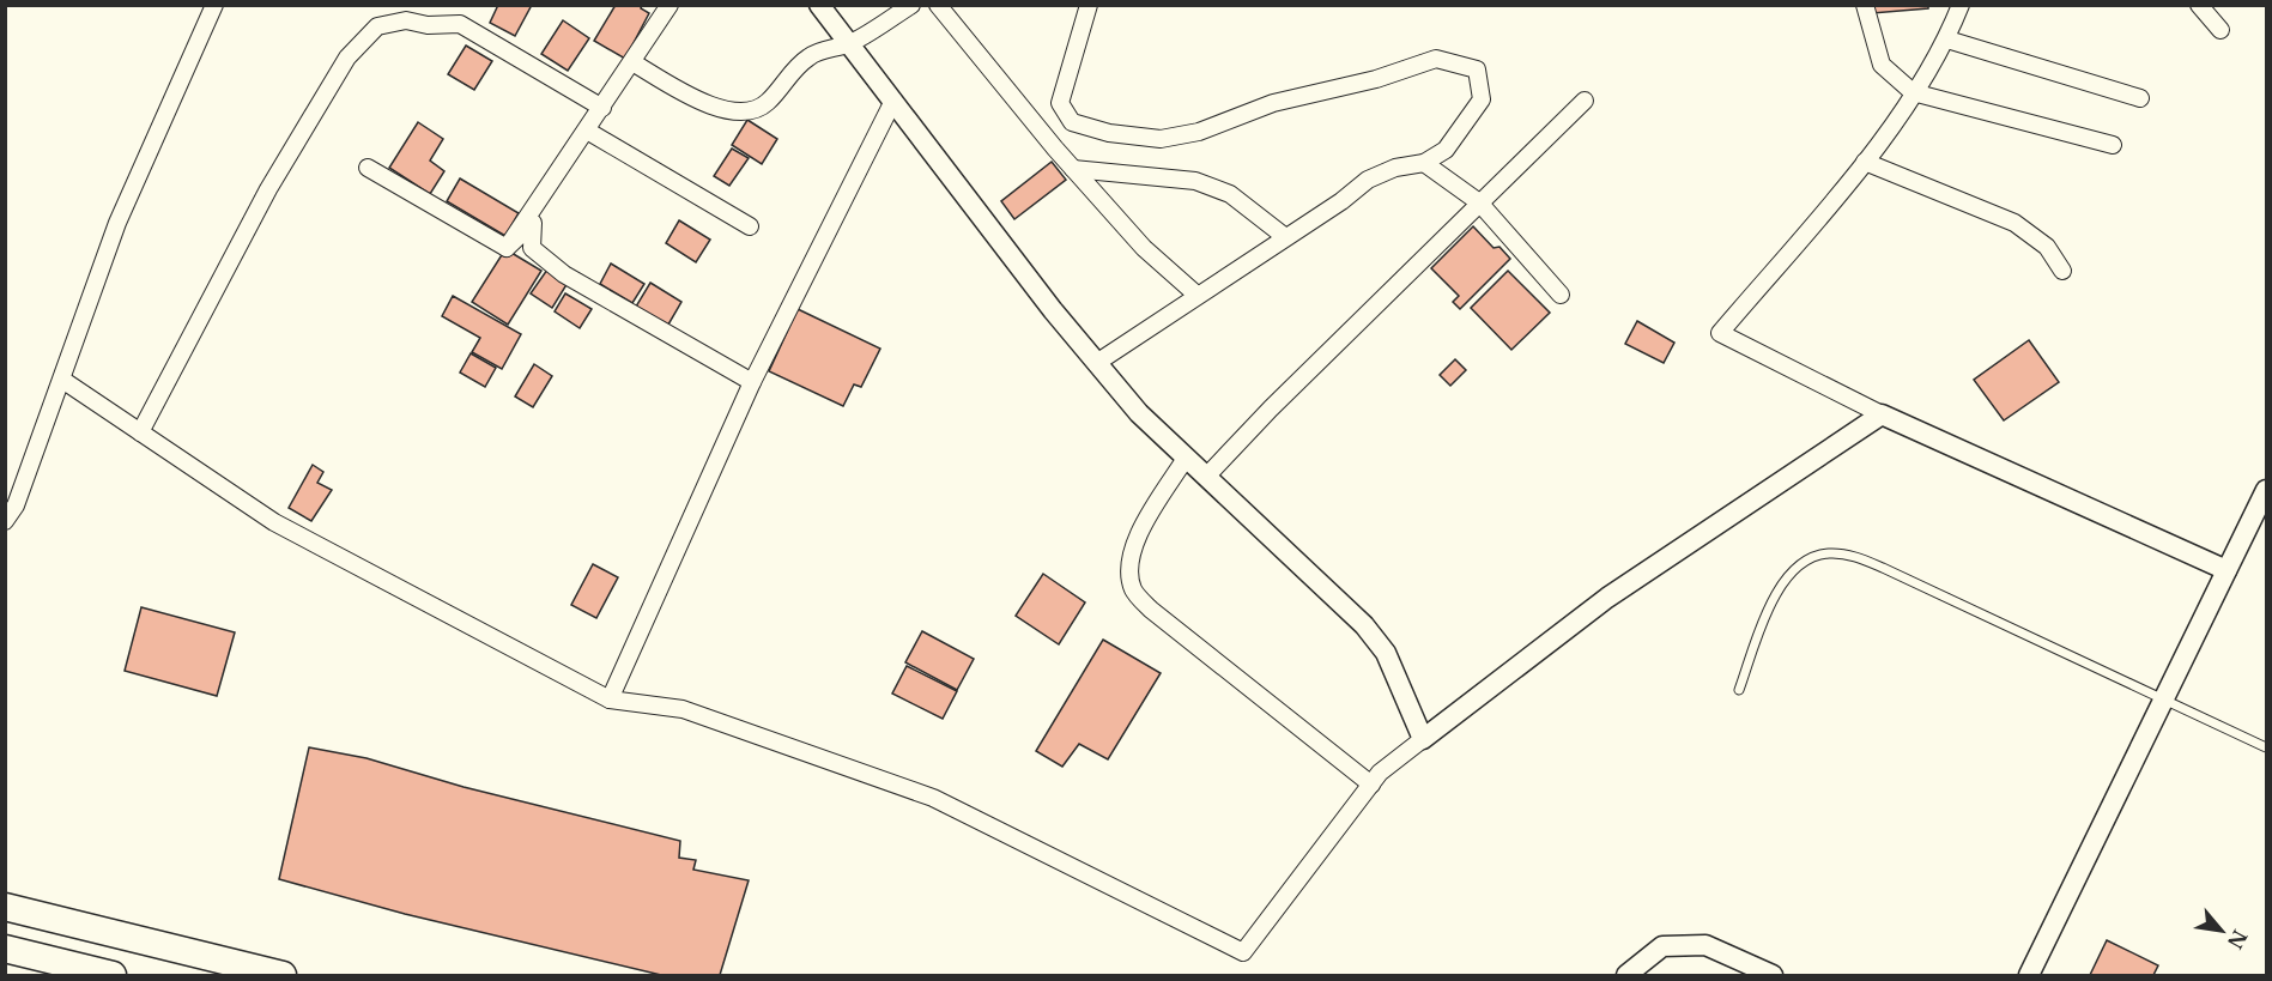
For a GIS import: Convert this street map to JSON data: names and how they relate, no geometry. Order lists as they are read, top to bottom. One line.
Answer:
{"north":"bottom right"}
